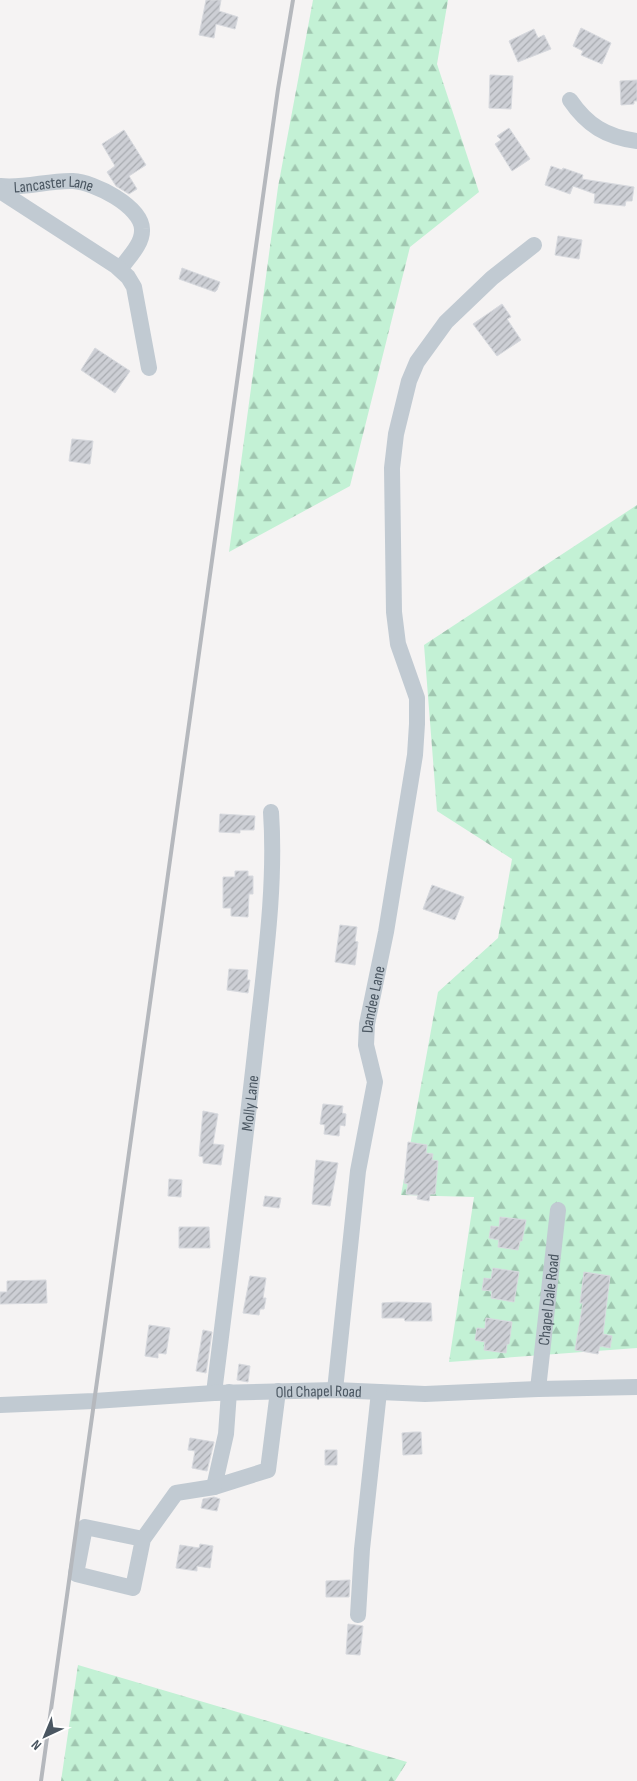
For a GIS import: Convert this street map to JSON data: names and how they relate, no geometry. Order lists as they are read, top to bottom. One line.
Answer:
{"streets":{"street":["Lancaster Lane","Dandee Lane","Molly Lane","Chapel Dale Road","Old Chapel Road"]},"crossings":[["Dandee Lane","Old Chapel Road"],["Molly Lane","Old Chapel Road"],["Chapel Dale Road","Old Chapel Road"]],"north":"bottom left"}
